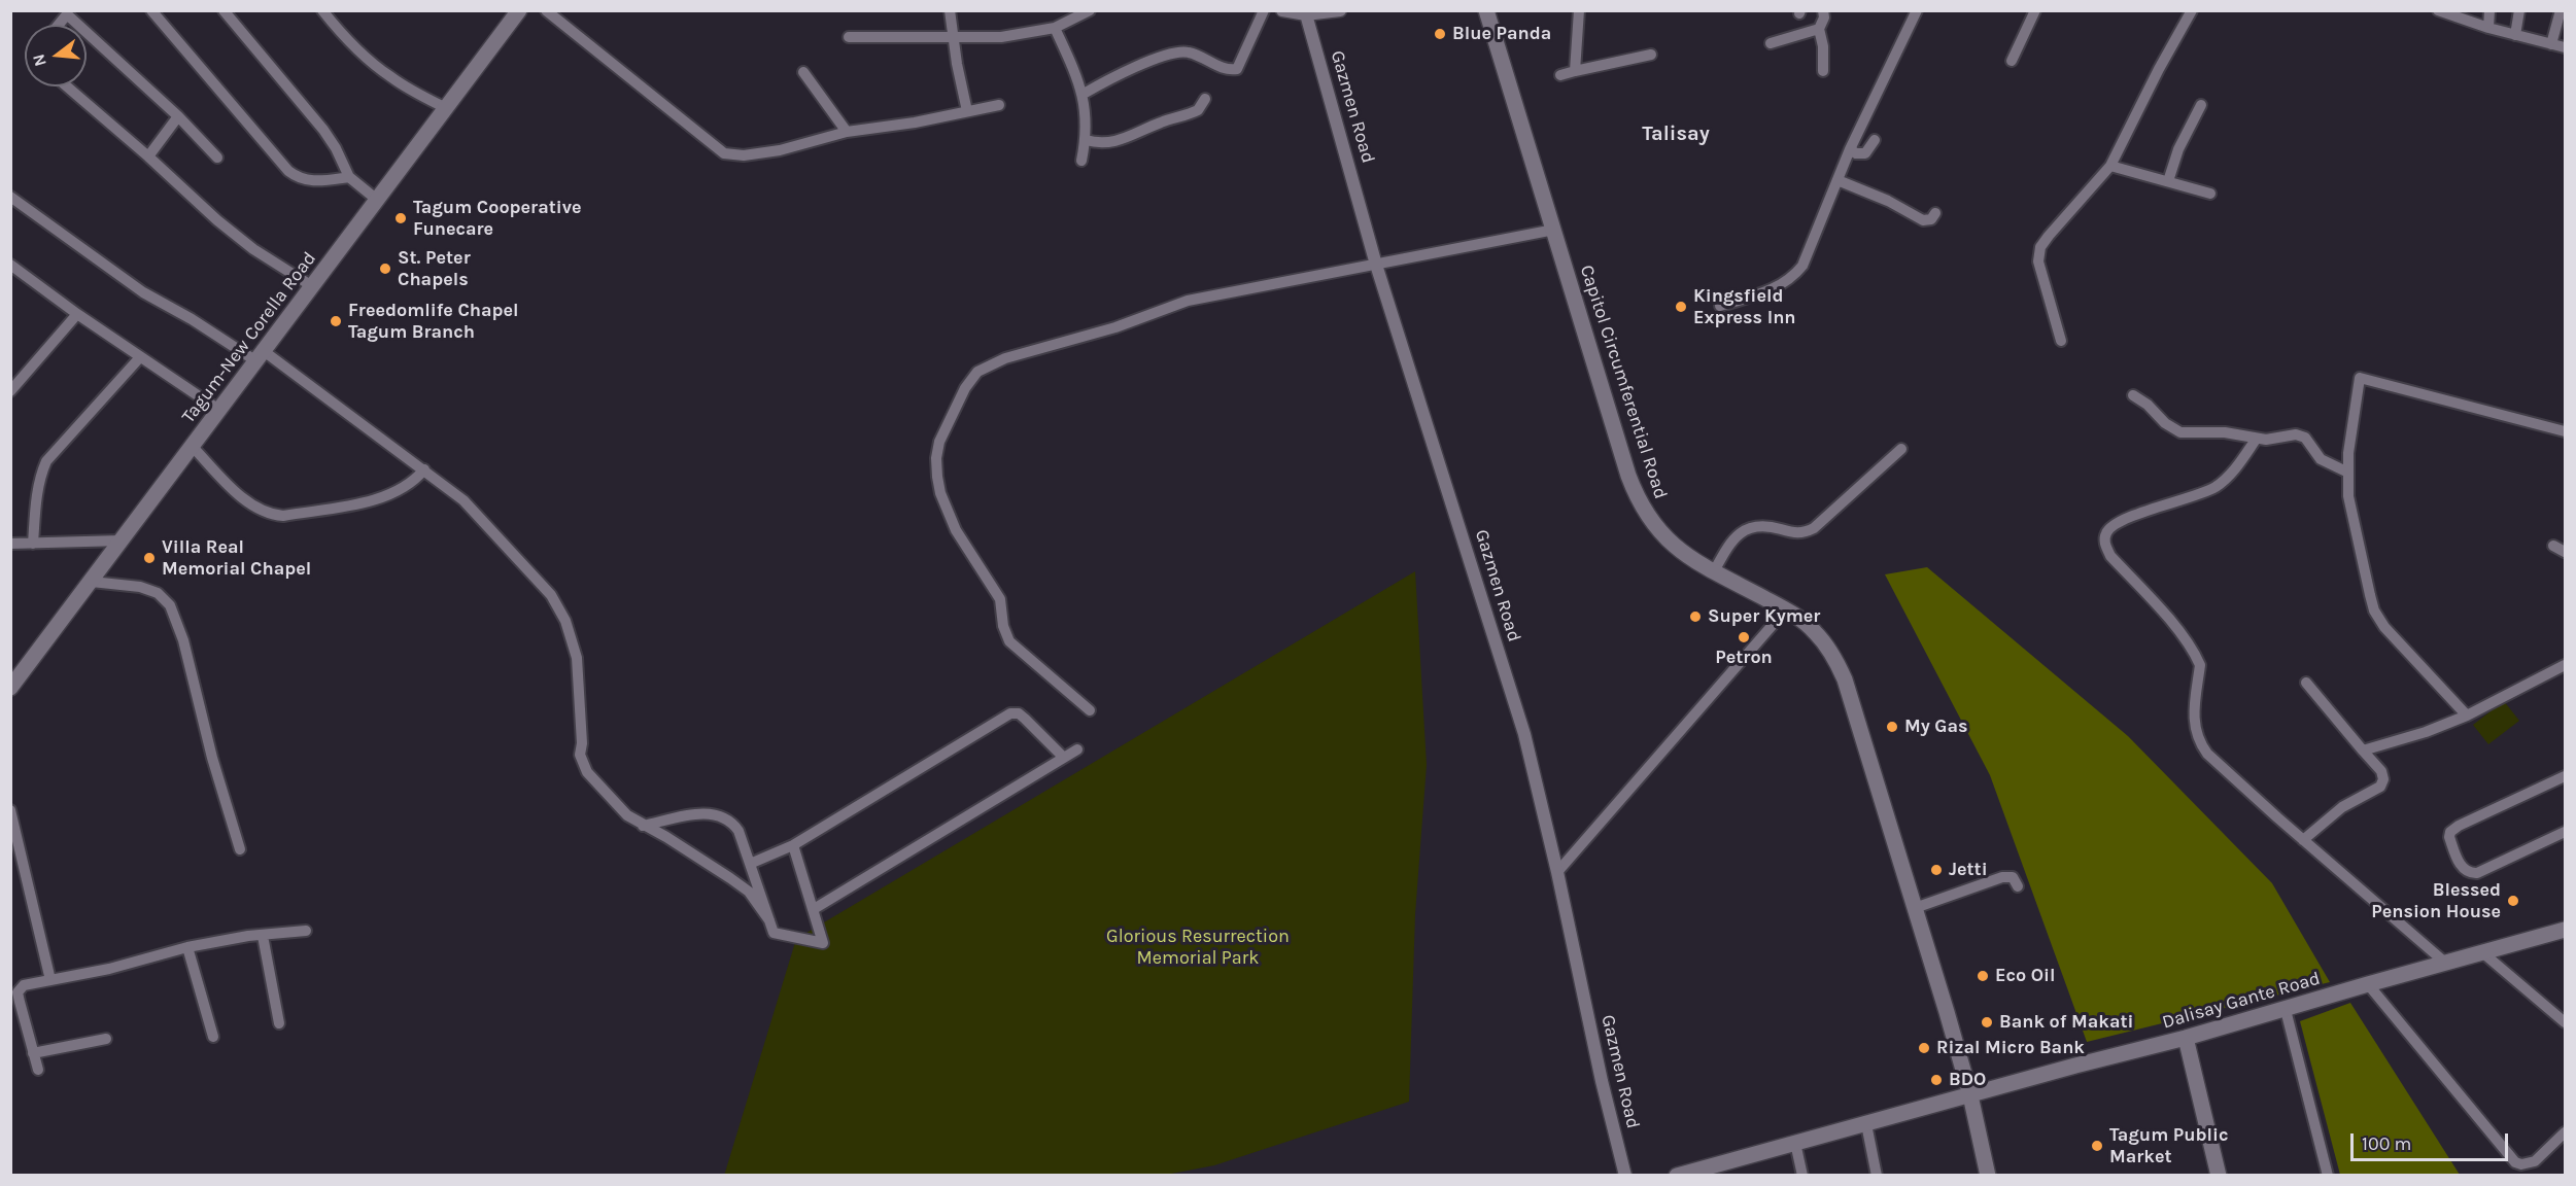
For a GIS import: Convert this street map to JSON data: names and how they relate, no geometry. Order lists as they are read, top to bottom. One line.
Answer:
{"streets":{"main road":["Tagum-New Corella Road","Capitol Circumferential Road","Dalisay Gante Road"],"street":["Gazmen Road"]},"crossings":[["Capitol Circumferential Road","Dalisay Gante Road"]],"districts":["Talisay"],"parks":["Glorious Resurrection Memorial Park"],"places":["Blue Panda","Tagum Cooperative Funecare","St. Peter Chapels","Kingsfield Express Inn","Freedomlife Chapel Tagum Branch","Villa Real Memorial Chapel","Super Kymer","Petron","My Gas","Jetti","Blessed Pension House","Eco Oil","Bank of Makati","Rizal Micro Bank","BDO","Tagum Public Market"],"scale_bar":"100 m","north":"left"}
